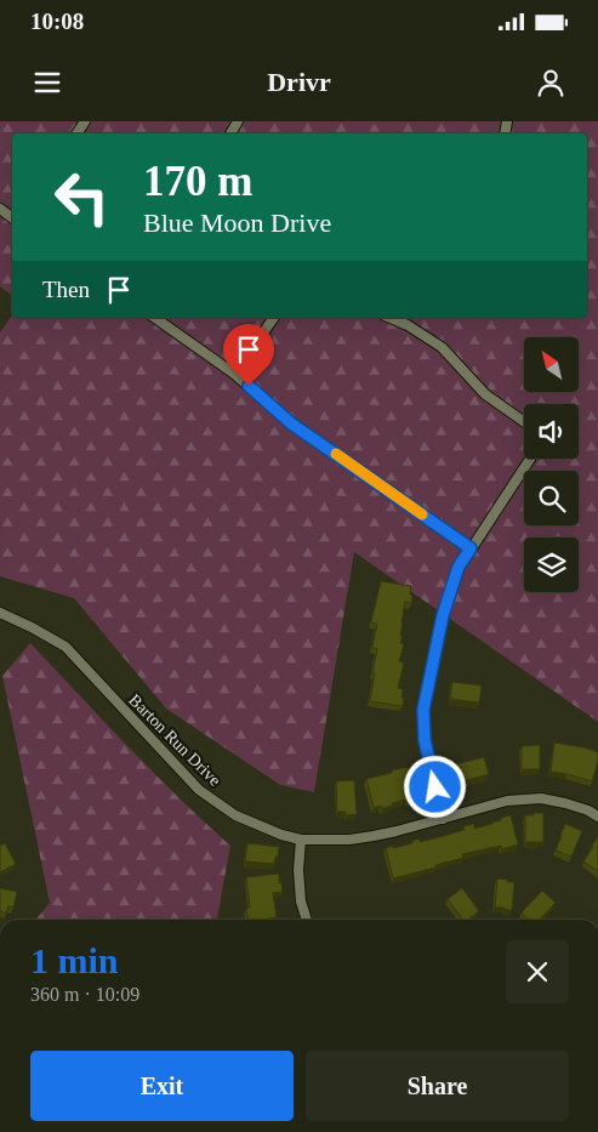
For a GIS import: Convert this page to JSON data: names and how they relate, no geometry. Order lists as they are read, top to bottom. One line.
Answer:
{"streets":{"street":["Barton Run Drive"]},"north":"top left","page":{"status":"10:08","header":"Drivr","turn":["170 m","Blue Moon Drive"],"then":"Then","heading":["1 min","360 m · 10:09"],"buttons":["Exit","Share"]}}
